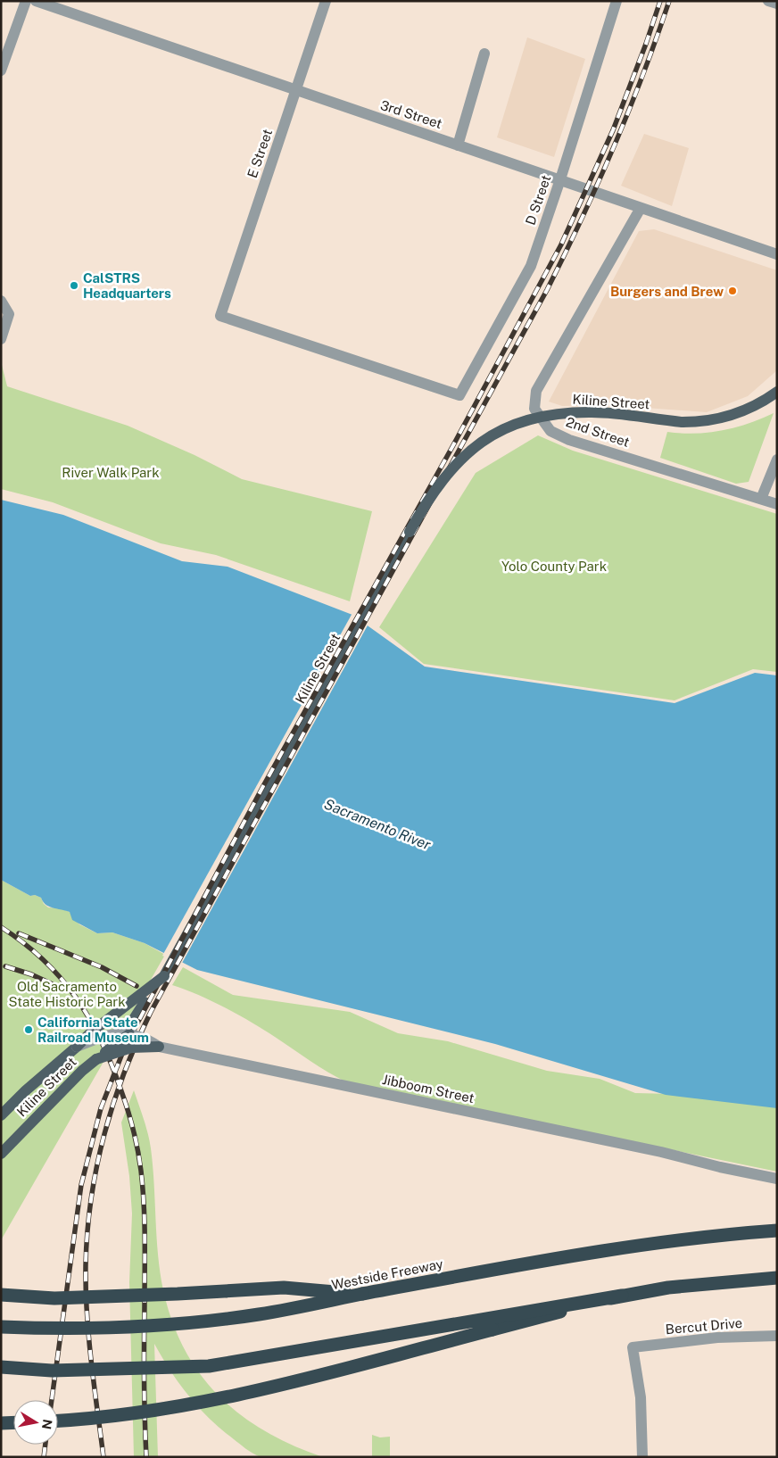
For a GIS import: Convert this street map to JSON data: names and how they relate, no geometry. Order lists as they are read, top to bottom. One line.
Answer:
{"streets":{"highway":["Westside Freeway"],"main road":["Kiline Street"],"street":["3rd Street","E Street","D Street","2nd Street","Jibboom Street","Bercut Drive"]},"crossings":[["3rd Street","E Street"],["3rd Street","D Street"],["3rd Street","2nd Street"],["E Street","D Street"],["Kiline Street","Jibboom Street"]],"water":["Sacramento River"],"parks":["River Walk Park","Yolo County Park","Old Sacramento State Historic Park"],"places":["CalSTRS Headquarters","Burgers and Brew","California State Railroad Museum"],"north":"right"}
